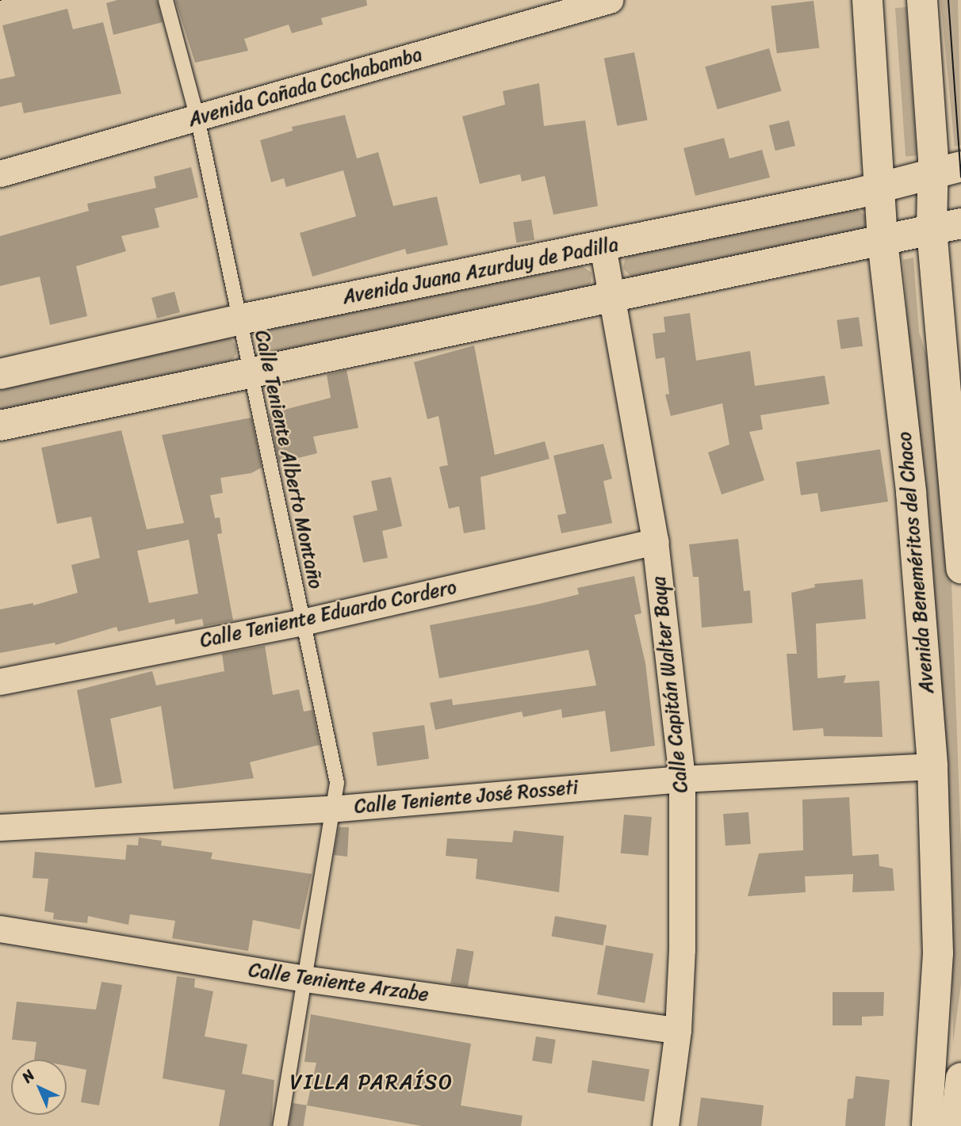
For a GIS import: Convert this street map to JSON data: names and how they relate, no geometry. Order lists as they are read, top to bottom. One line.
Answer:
{"streets":{"main road":["Avenida Juana Azurduy de Padilla","Avenida Beneméritos del Chaco"],"street":["Avenida Cañada Cochabamba","Calle Teniente Eduardo Cordero","Calle Capitán Walter Baya","Calle Teniente José Rosseti","Calle Teniente Arzabe"],"lane":["Calle Teniente Alberto Montaño"]},"crossings":[["Avenida Cañada Cochabamba","Calle Teniente Alberto Montaño"],["Avenida Juana Azurduy de Padilla","Calle Teniente Alberto Montaño"],["Avenida Juana Azurduy de Padilla","Avenida Beneméritos del Chaco"],["Avenida Juana Azurduy de Padilla","Calle Capitán Walter Baya"],["Calle Teniente Alberto Montaño","Calle Teniente Eduardo Cordero"],["Calle Teniente Alberto Montaño","Calle Teniente José Rosseti"],["Calle Teniente Alberto Montaño","Calle Teniente Arzabe"],["Avenida Beneméritos del Chaco","Calle Teniente José Rosseti"],["Calle Teniente Eduardo Cordero","Calle Capitán Walter Baya"],["Calle Capitán Walter Baya","Calle Teniente José Rosseti"],["Calle Capitán Walter Baya","Calle Teniente Arzabe"]],"districts":["VILLA PARAÍSO"],"north":"top left"}
